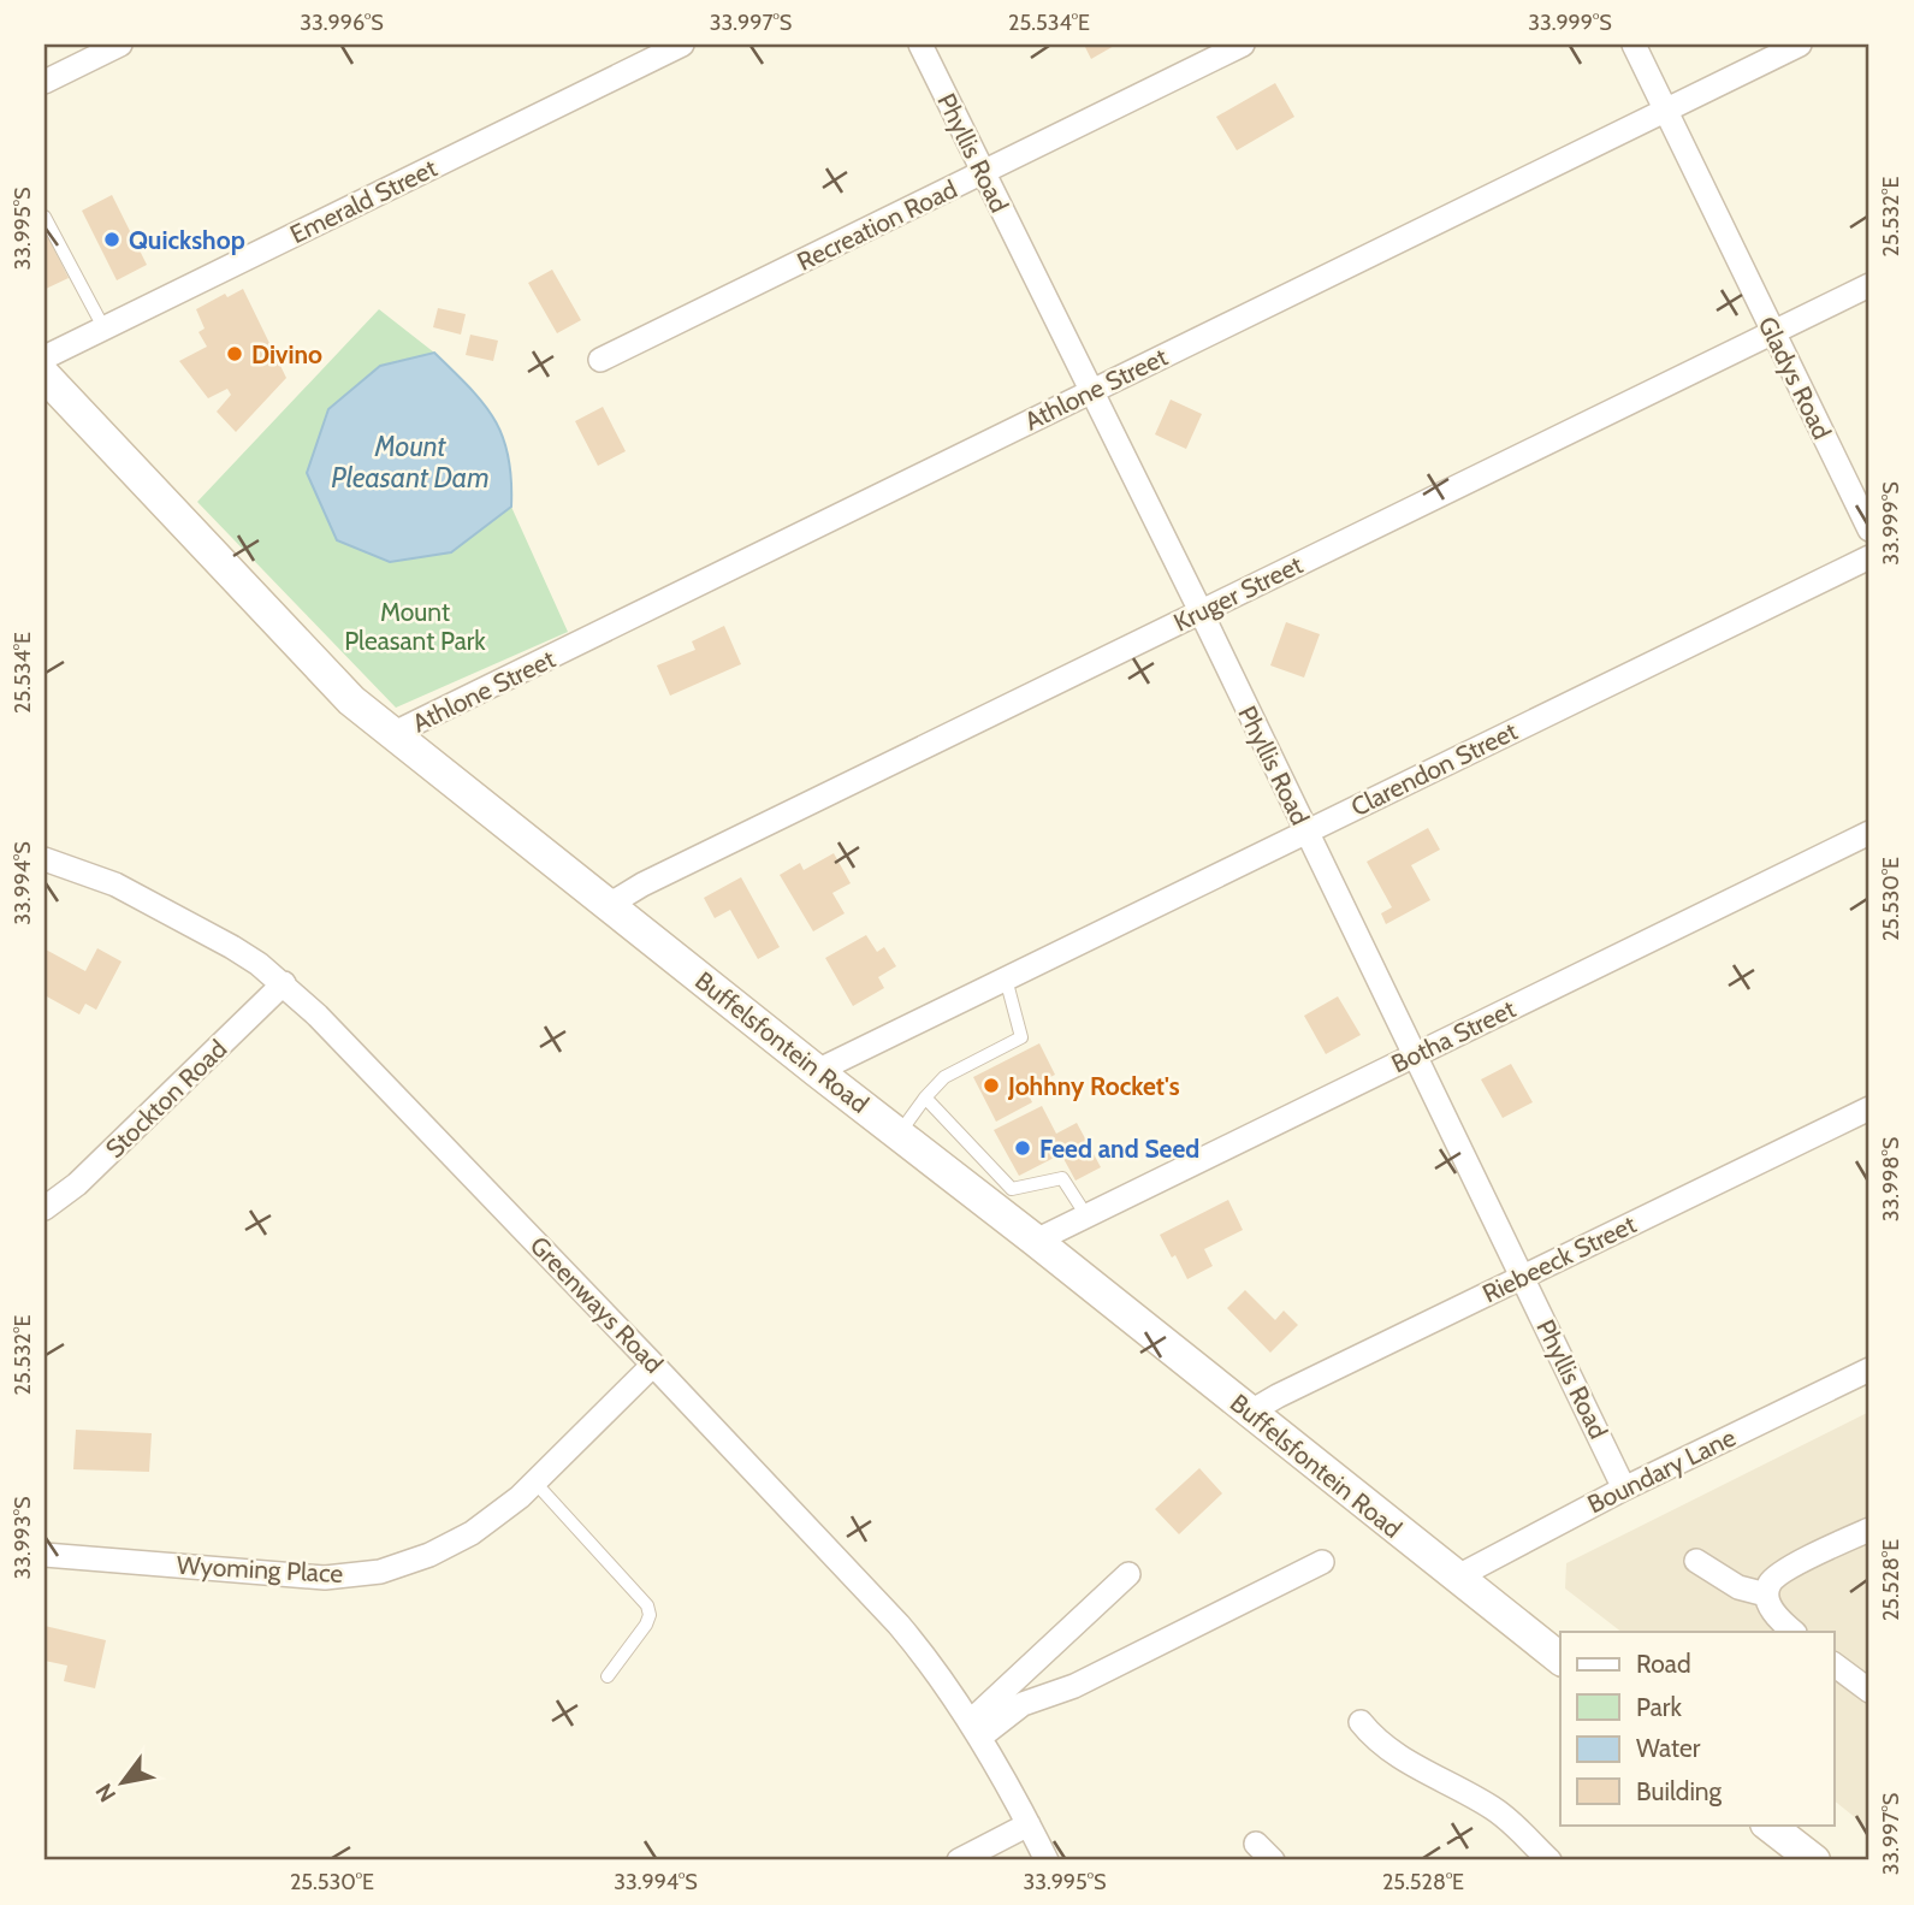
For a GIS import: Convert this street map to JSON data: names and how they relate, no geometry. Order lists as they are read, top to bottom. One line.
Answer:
{"streets":{"main road":["Buffelsfontein Road"],"street":["Phyllis Road","Emerald Street","Recreation Road","Gladys Road","Athlone Street","Kruger Street","Clarendon Street","Botha Street","Stockton Road","Riebeeck Street","Greenways Road","Boundary Lane","Wyoming Place"]},"crossings":[["Phyllis Road","Recreation Road"],["Phyllis Road","Athlone Street"],["Phyllis Road","Kruger Street"],["Phyllis Road","Clarendon Street"],["Phyllis Road","Botha Street"],["Phyllis Road","Riebeeck Street"],["Phyllis Road","Boundary Lane"],["Gladys Road","Athlone Street"],["Gladys Road","Kruger Street"],["Athlone Street","Buffelsfontein Road"],["Kruger Street","Buffelsfontein Road"],["Clarendon Street","Buffelsfontein Road"],["Botha Street","Buffelsfontein Road"],["Buffelsfontein Road","Riebeeck Street"],["Buffelsfontein Road","Boundary Lane"],["Stockton Road","Greenways Road"],["Greenways Road","Wyoming Place"]],"water":["Mount Pleasant Dam"],"parks":["Mount Pleasant Park"],"places":["Quickshop","Divino","Johhny Rocket's","Feed and Seed"],"legend":["Road","Park","Water","Building"],"north":"bottom left","coordinates":["33.996°S","33.997°S","25.534°E","33.999°S","25.532°E","33.995°S","33.994°S","25.530°E","33.998°S","33.993°S","25.528°E"]}
